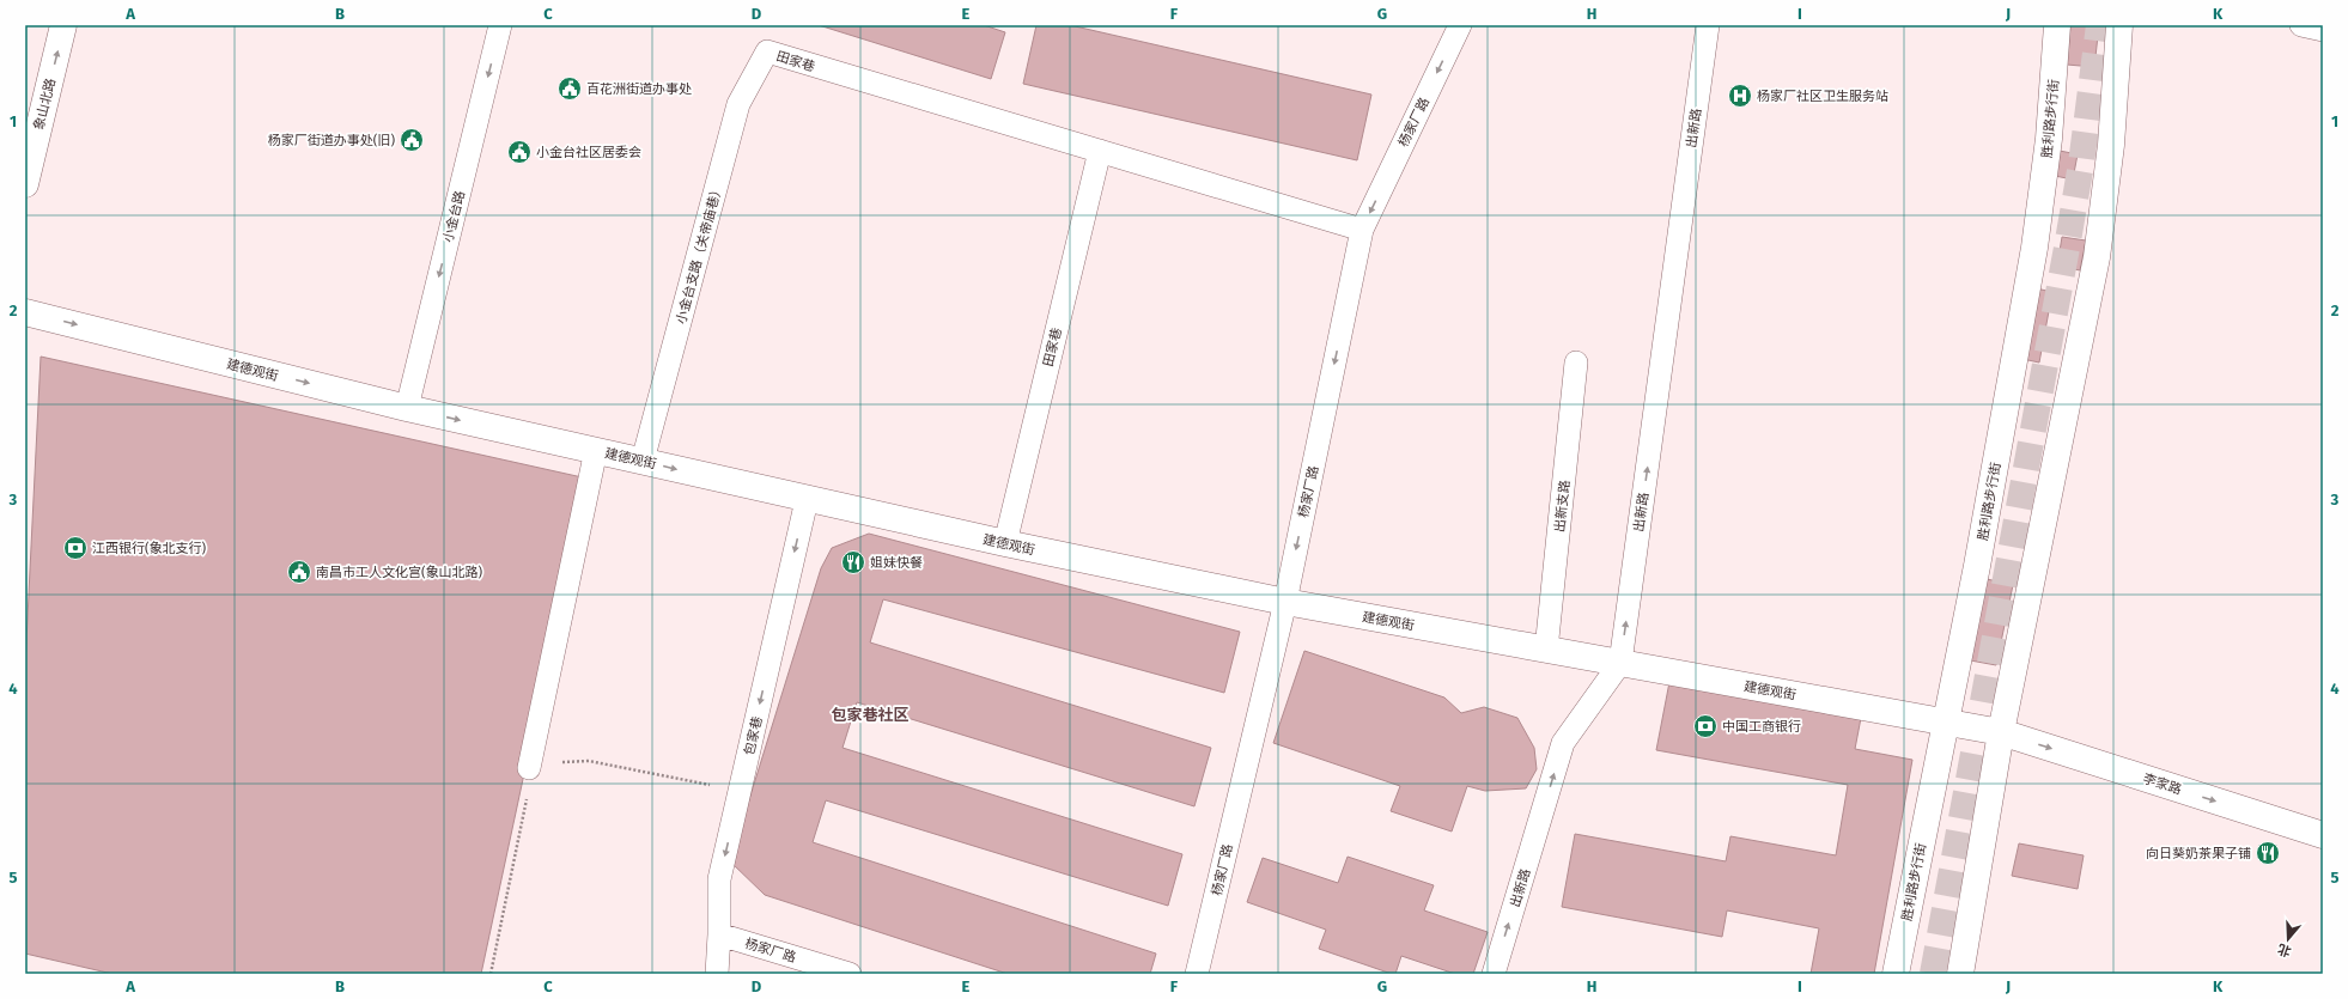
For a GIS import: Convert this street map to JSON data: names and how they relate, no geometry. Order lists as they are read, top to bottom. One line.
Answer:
{"streets":{"street":["象山北路","胜利路步行街","建德观街","李家路"],"lane":["田家巷","杨家厂路","出新路","小金台路","小金台支路（关帝庙巷）","出新支路","包家巷"]},"crossings":[["田家巷","杨家厂路"],["田家巷","小金台支路（关帝庙巷）"],["田家巷","建德观街"],["胜利路步行街","建德观街"],["杨家厂路","建德观街"],["杨家厂路","包家巷"],["出新路","建德观街"],["小金台路","建德观街"],["小金台支路（关帝庙巷）","建德观街"],["建德观街","出新支路"],["建德观街","包家巷"],["建德观街","李家路"]],"one_way":["象山北路","杨家厂路","出新路","小金台路","建德观街","包家巷","李家路"],"districts":["包家巷社区"],"places":{"public building":["百花洲街道办事处","杨家厂街道办事处(旧)","小金台社区居委会","南昌市工人文化宫(象山北路)"],"hospital":["杨家厂社区卫生服务站"],"bank":["江西银行(象北支行)","中国工商银行"],"restaurant":["姐妹快餐","向日葵奶茶果子铺"]},"north":"bottom","grid":{"columns":["A","B","C","D","E","F","G","H","I","J","K"],"rows":["1","2","3","4","5"]}}
